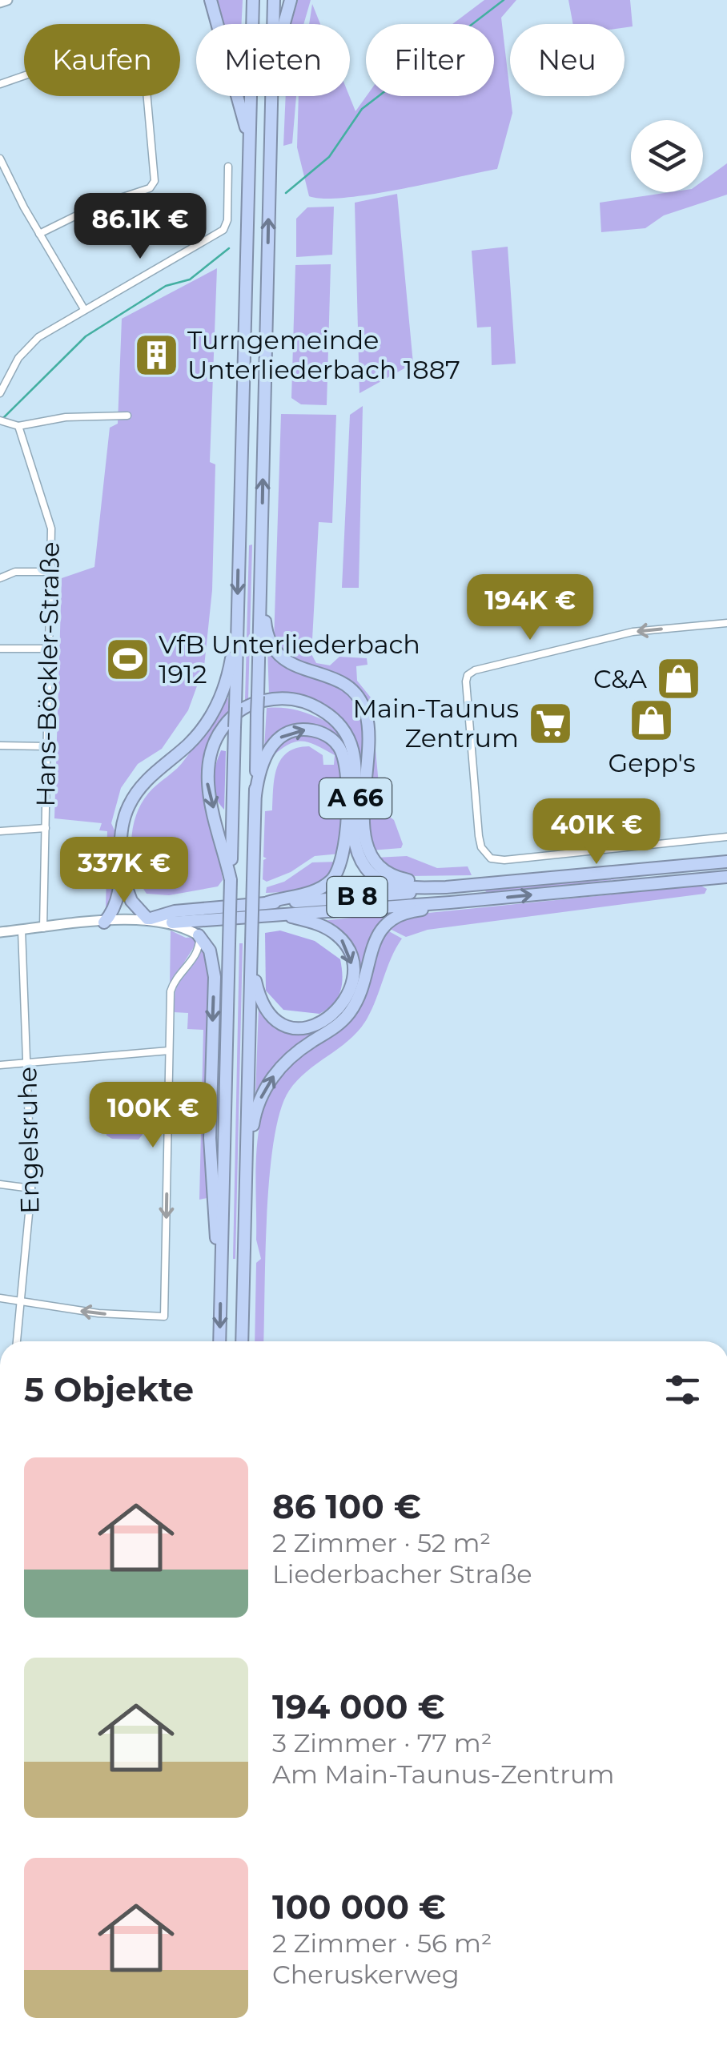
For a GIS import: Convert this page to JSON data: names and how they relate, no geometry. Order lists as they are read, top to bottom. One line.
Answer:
{"streets":{"highway":["A 66","B 8"],"street":["Hans-Böckler-Straße","Engelsruhe"]},"crossings":[["A 66","B 8"]],"places":{"building":["Turngemeinde Unterliederbach 1887"],"sports":["VfB Unterliederbach 1912"],"shop":["C&A","Gepp's"],"supermarket":["Main-Taunus Zentrum"]},"page":{"chip":["Kaufen","Mieten","Filter","Neu"],"price":["86.1K €","194K €","401K €","337K €","100K €"],"heading":"5 Objekte","list":[{"name":"86 100 €","note":"2 Zimmer · 52 m² · Liederbacher Straße"},{"name":"194 000 €","note":"3 Zimmer · 77 m² · Am Main-Taunus-Zentrum"},{"name":"100 000 €","note":"2 Zimmer · 56 m² · Cheruskerweg"}]}}
